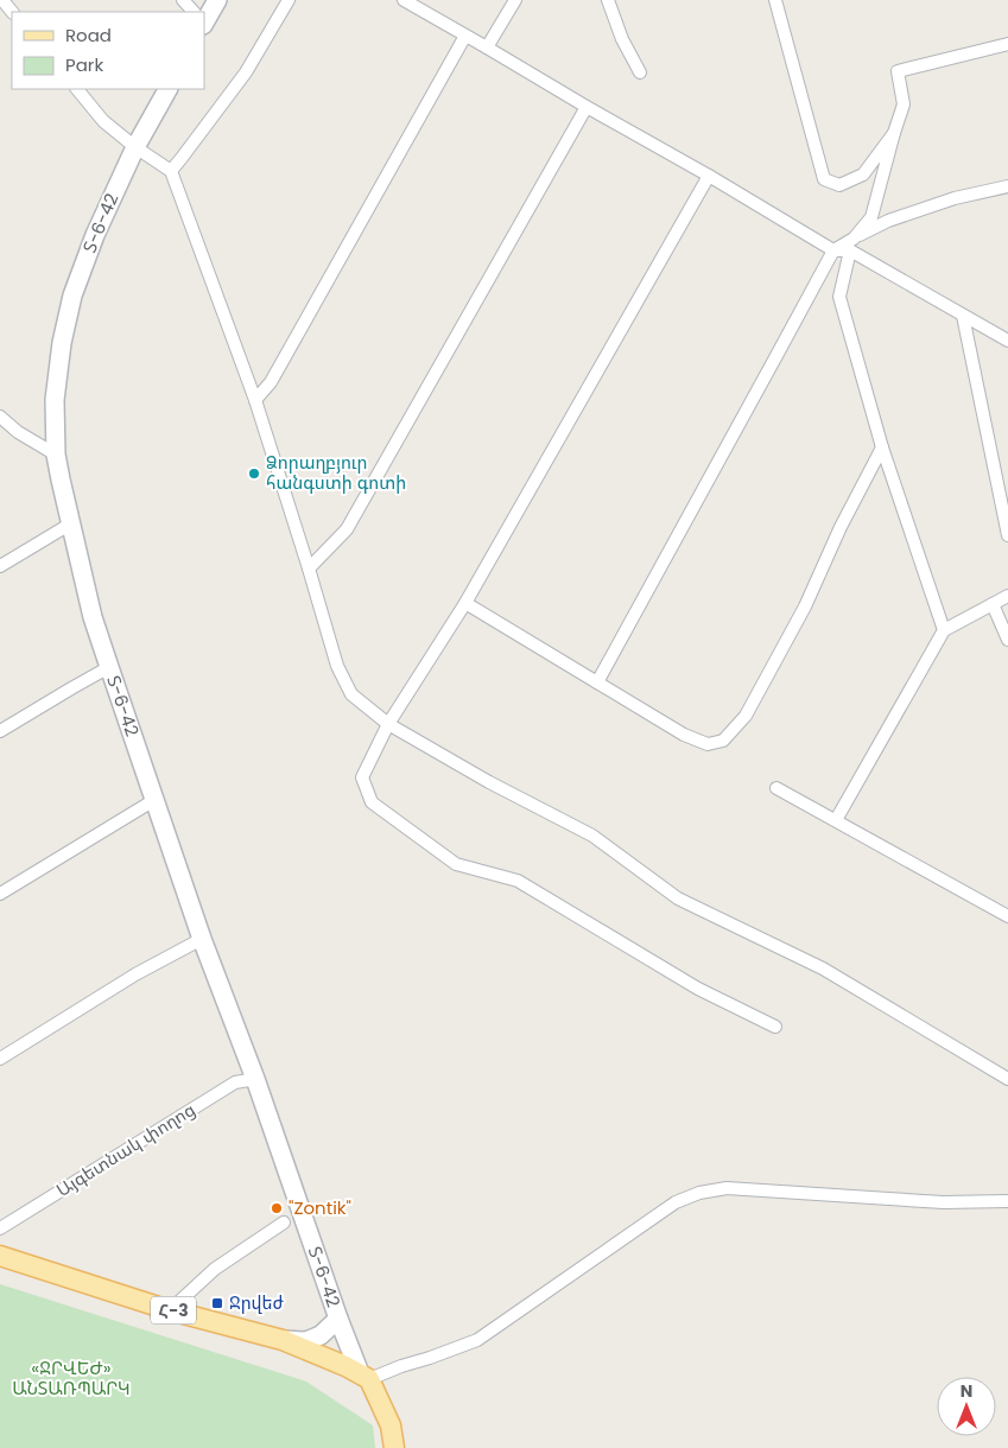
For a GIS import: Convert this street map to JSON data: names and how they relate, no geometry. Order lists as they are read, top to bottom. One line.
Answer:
{"streets":{"main road":["Տ-6-42","Հ-3"],"street":["Այգետնակ փողոց"]},"crossings":[["Տ-6-42","Այգետնակ փողոց"],["Տ-6-42","Հ-3"]],"parks":["«ՋՐՎԵԺ» ԱՆՏԱՌՊԱՐԿ"],"places":{"other":["Ձորաղբյուր հանգստի գոտի","\"Zontik\""],"transit":["Ջրվեժ"]},"legend":["Road","Park"],"north":"top"}
